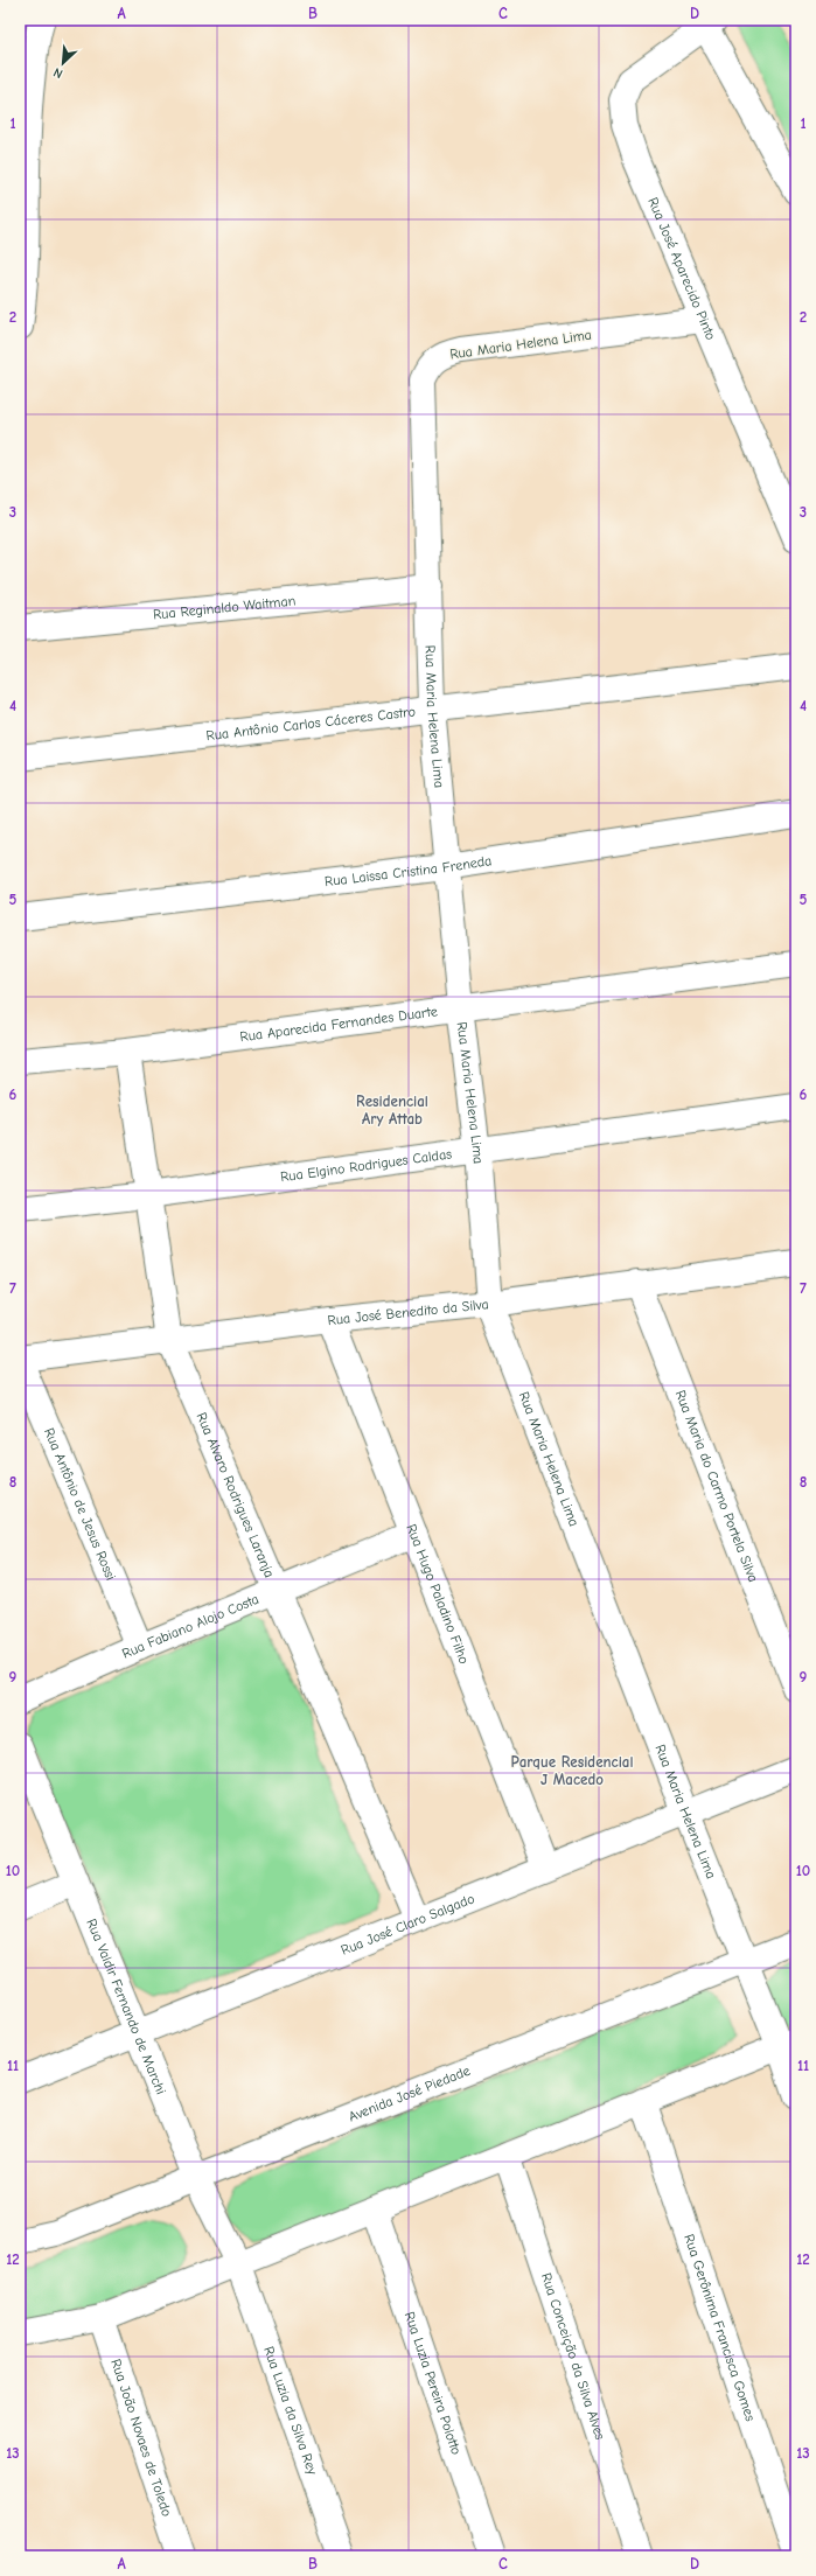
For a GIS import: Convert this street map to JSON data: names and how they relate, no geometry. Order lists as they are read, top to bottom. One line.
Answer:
{"streets":{"street":["Rua José Aparecido Pinto","Rua Maria Helena Lima","Rua Reginaldo Waitman","Rua Antônio Carlos Cáceres Castro","Rua Laissa Cristina Freneda","Rua Aparecida Fernandes Duarte","Rua Elgino Rodrigues Caldas","Rua José Benedito da Silva","Rua Maria do Carmo Portela Silva","Rua Alvaro Rodrigues Laranja","Rua Antônio de Jesus Rossi","Rua Hugo Paladino Filho","Rua Fabiano Alojo Costa","Rua José Claro Salgado","Rua Valdir Fernando de Marchi","Avenida José Piedade","Rua Gerônima Francisca Gomes","Rua Conceição da Silva Alves","Rua Luzia Pereira Polotto","Rua Luzia da Silva Rey","Rua João Novaes de Toledo"]},"crossings":[["Rua José Aparecido Pinto","Rua Maria Helena Lima"],["Rua Maria Helena Lima","Rua Reginaldo Waitman"],["Rua Maria Helena Lima","Rua Antônio Carlos Cáceres Castro"],["Rua Maria Helena Lima","Rua Laissa Cristina Freneda"],["Rua Maria Helena Lima","Rua Aparecida Fernandes Duarte"],["Rua Maria Helena Lima","Rua Elgino Rodrigues Caldas"],["Rua Maria Helena Lima","Rua José Benedito da Silva"],["Rua Maria Helena Lima","Rua José Claro Salgado"],["Rua Maria Helena Lima","Avenida José Piedade"],["Rua Aparecida Fernandes Duarte","Rua Alvaro Rodrigues Laranja"],["Rua Elgino Rodrigues Caldas","Rua Alvaro Rodrigues Laranja"],["Rua José Benedito da Silva","Rua Maria do Carmo Portela Silva"],["Rua José Benedito da Silva","Rua Alvaro Rodrigues Laranja"],["Rua José Benedito da Silva","Rua Antônio de Jesus Rossi"],["Rua José Benedito da Silva","Rua Hugo Paladino Filho"],["Rua Alvaro Rodrigues Laranja","Rua Fabiano Alojo Costa"],["Rua Alvaro Rodrigues Laranja","Rua José Claro Salgado"],["Rua Antônio de Jesus Rossi","Rua Fabiano Alojo Costa"],["Rua Hugo Paladino Filho","Rua Fabiano Alojo Costa"],["Rua Hugo Paladino Filho","Rua José Claro Salgado"],["Rua José Claro Salgado","Rua Valdir Fernando de Marchi"],["Rua Valdir Fernando de Marchi","Avenida José Piedade"],["Rua Valdir Fernando de Marchi","Rua Luzia da Silva Rey"]],"districts":["Residencial Ary Attab","Parque Residencial J Macedo"],"north":"bottom left","grid":{"columns":["A","B","C","D"],"rows":["1","2","3","4","5","6","7","8","9","10","11","12","13"]}}
